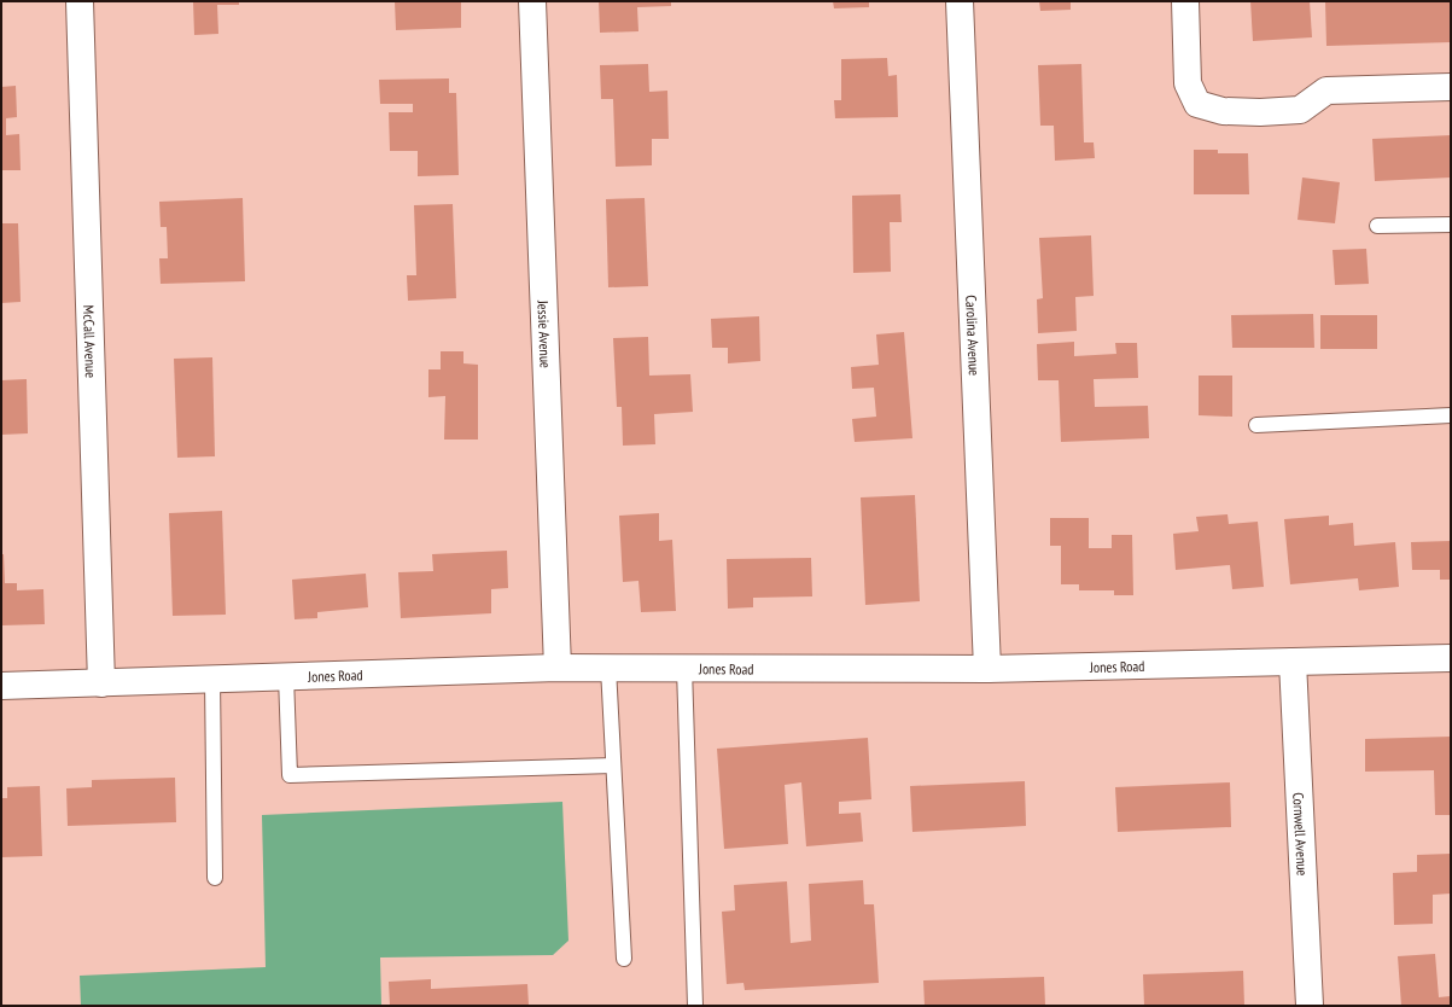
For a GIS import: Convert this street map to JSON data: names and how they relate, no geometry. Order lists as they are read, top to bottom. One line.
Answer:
{"streets":{"street":["Jessie Avenue","Carolina Avenue","McCall Avenue","Jones Road","Cornwell Avenue"]},"crossings":[["Jessie Avenue","Jones Road"],["Carolina Avenue","Jones Road"],["McCall Avenue","Jones Road"],["Jones Road","Cornwell Avenue"]]}
